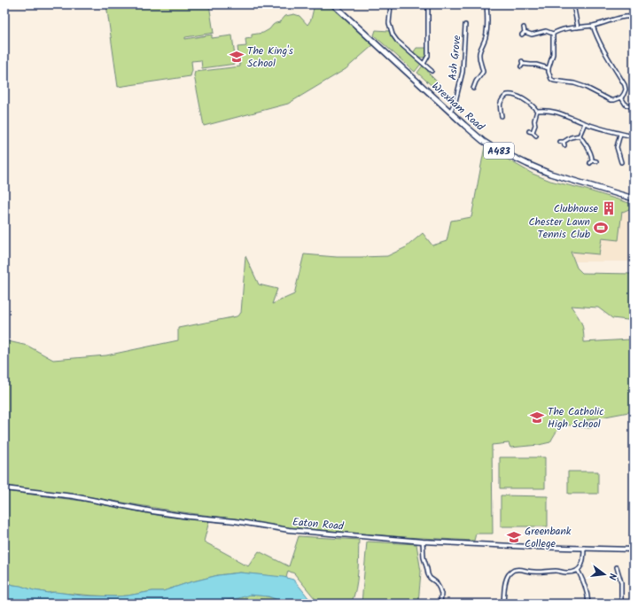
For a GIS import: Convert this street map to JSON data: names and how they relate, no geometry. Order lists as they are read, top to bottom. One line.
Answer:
{"streets":{"highway":["Wrexham Road","A483"],"street":["Ash Grove","Eaton Road"]},"crossings":[["Ash Grove","Wrexham Road"]],"places":{"school or university":["The King's School","The Catholic High School","Greenbank College"],"building":["Clubhouse"],"sports":["Chester Lawn Tennis Club"]},"north":"right"}
